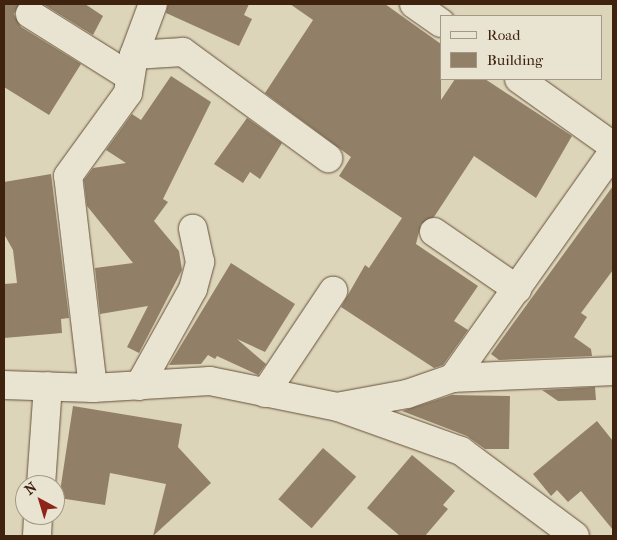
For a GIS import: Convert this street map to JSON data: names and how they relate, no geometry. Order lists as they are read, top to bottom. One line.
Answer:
{"legend":["Road","Building"],"north":"top left"}
